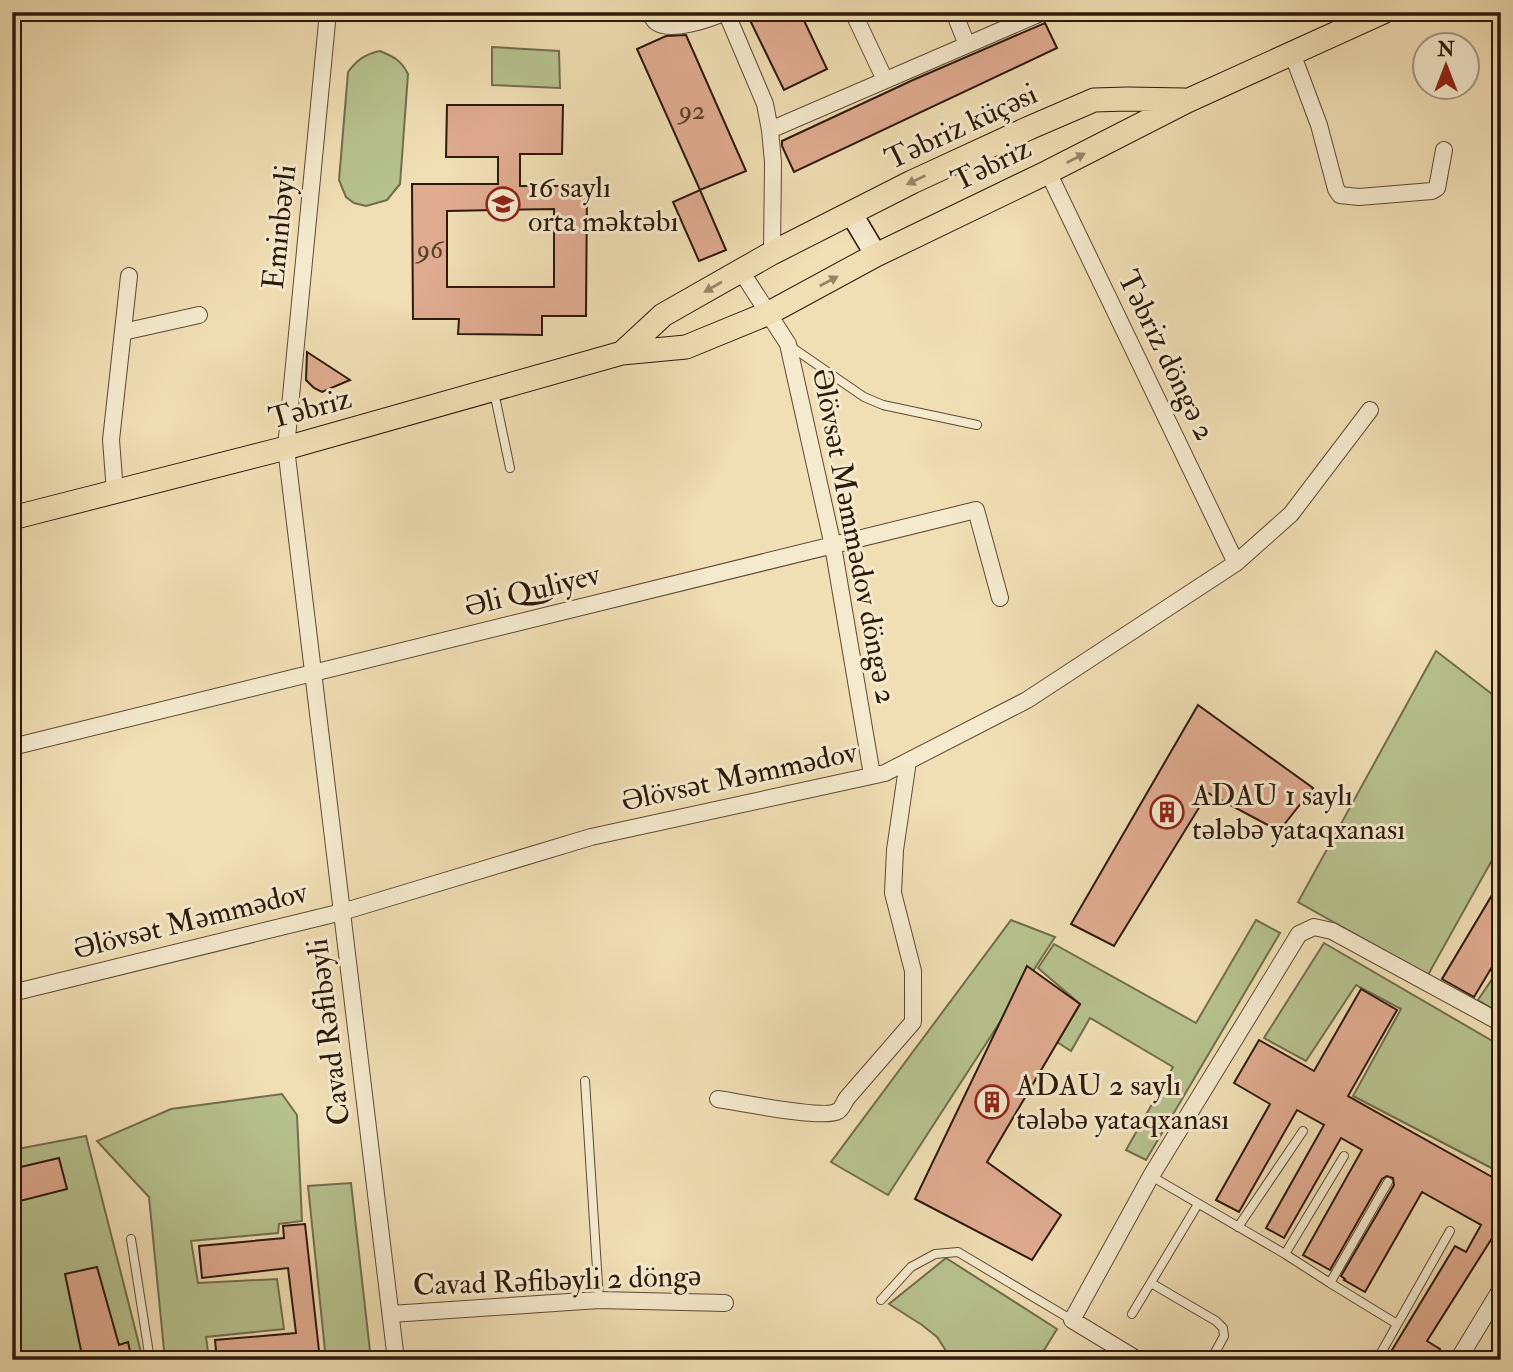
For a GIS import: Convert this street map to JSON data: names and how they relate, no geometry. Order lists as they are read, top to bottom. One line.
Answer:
{"streets":{"main road":["Təbriz küçəsi","Təbriz"],"street":["Eminbəyli","Təbriz döngə 2","Əlövsət Məmmədov döngə 2","Əli Quliyev","Əlövsət Məmmədov","Cavad Rəfibəyli","Cavad Rəfibəyli 2 döngə"]},"crossings":[["Təbriz küçəsi","Təbriz"],["Təbriz","Eminbəyli"],["Təbriz","Təbriz döngə 2"],["Təbriz","Əlövsət Məmmədov döngə 2"],["Təbriz","Cavad Rəfibəyli"],["Eminbəyli","Cavad Rəfibəyli"],["Təbriz döngə 2","Əlövsət Məmmədov"],["Əlövsət Məmmədov döngə 2","Əli Quliyev"],["Əlövsət Məmmədov döngə 2","Əlövsət Məmmədov"],["Əli Quliyev","Cavad Rəfibəyli"],["Əlövsət Məmmədov","Cavad Rəfibəyli"],["Cavad Rəfibəyli","Cavad Rəfibəyli 2 döngə"]],"one_way":["Təbriz küçəsi"],"places":{"school or university":["16 saylı orta məktəbı"],"building":["ADAU 1 saylı tələbə yataqxanası","ADAU 2 saylı tələbə yataqxanası"]},"house_numbers":["92","96"],"north":"top"}
